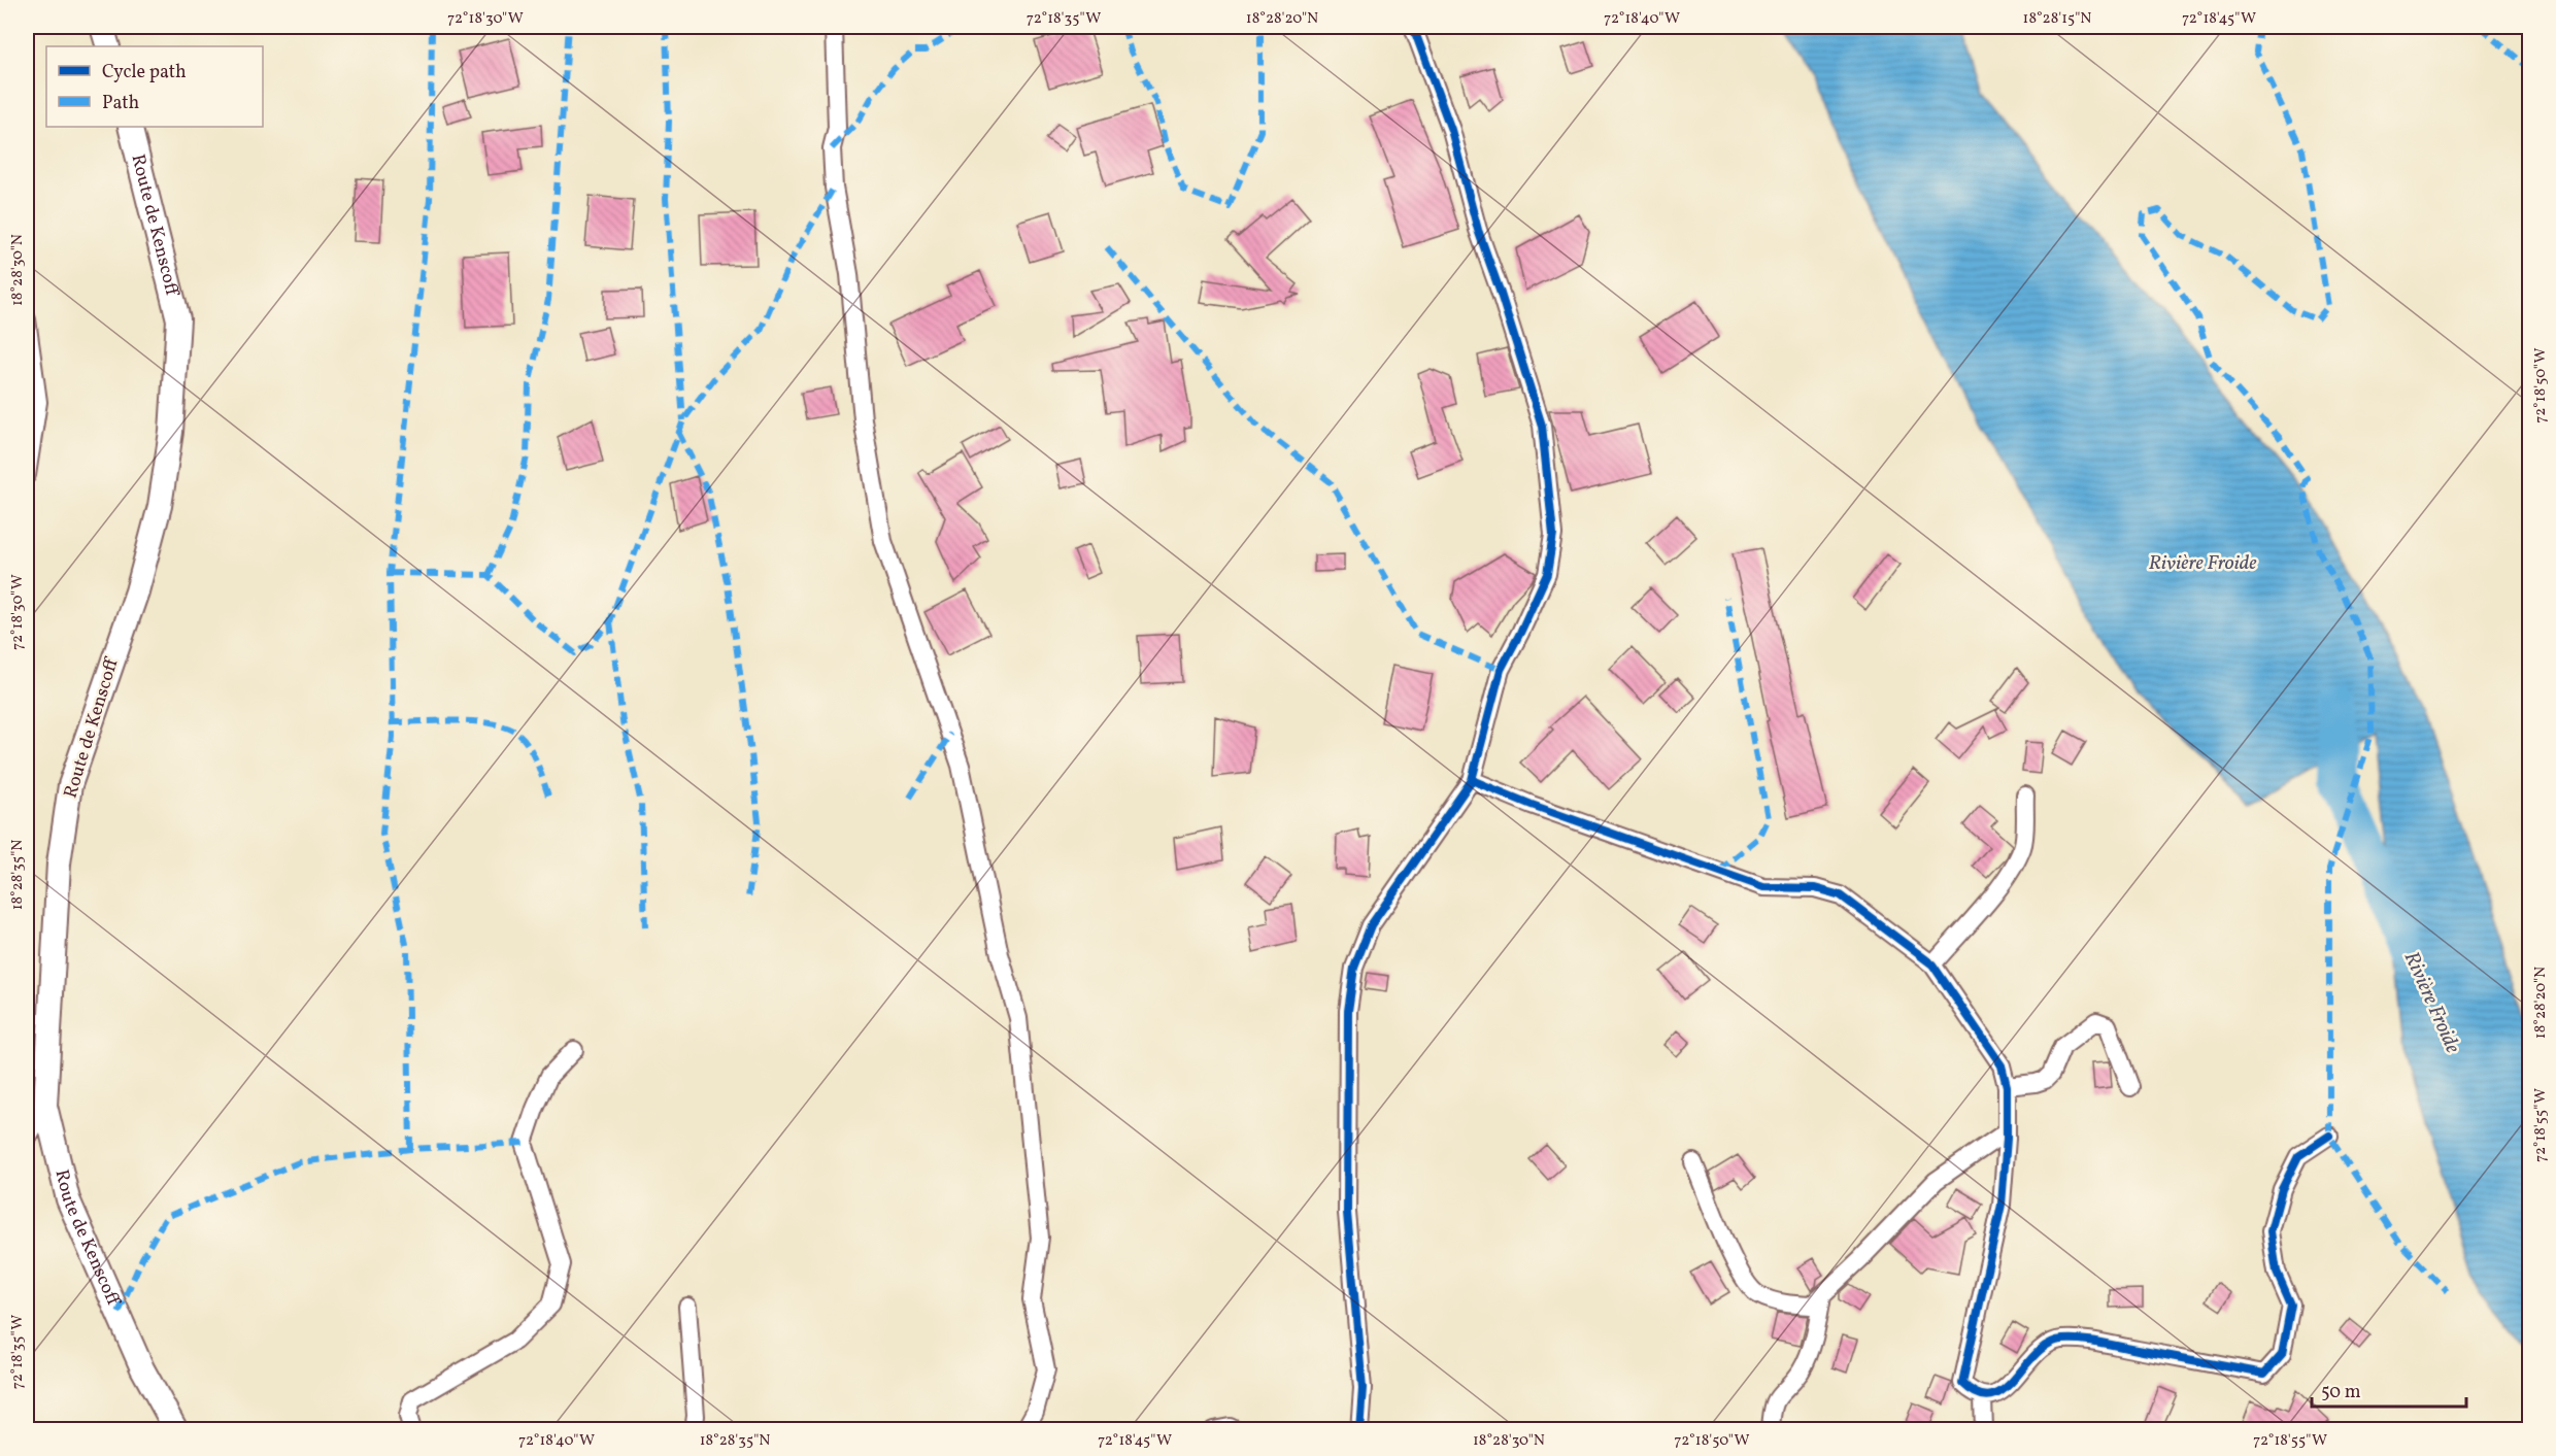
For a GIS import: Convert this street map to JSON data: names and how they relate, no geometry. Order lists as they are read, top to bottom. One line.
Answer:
{"streets":{"main road":["Route de Kenscoff"]},"water":["Rivière Froide"],"legend":["Cycle path","Path"],"scale_bar":"50 m","coordinates":["72°18'30\"W","72°18'35\"W","18°28'20\"N","72°18'40\"W","18°28'15\"N","72°18'45\"W","18°28'30\"N","72°18'50\"W","18°28'35\"N","72°18'55\"W"]}
